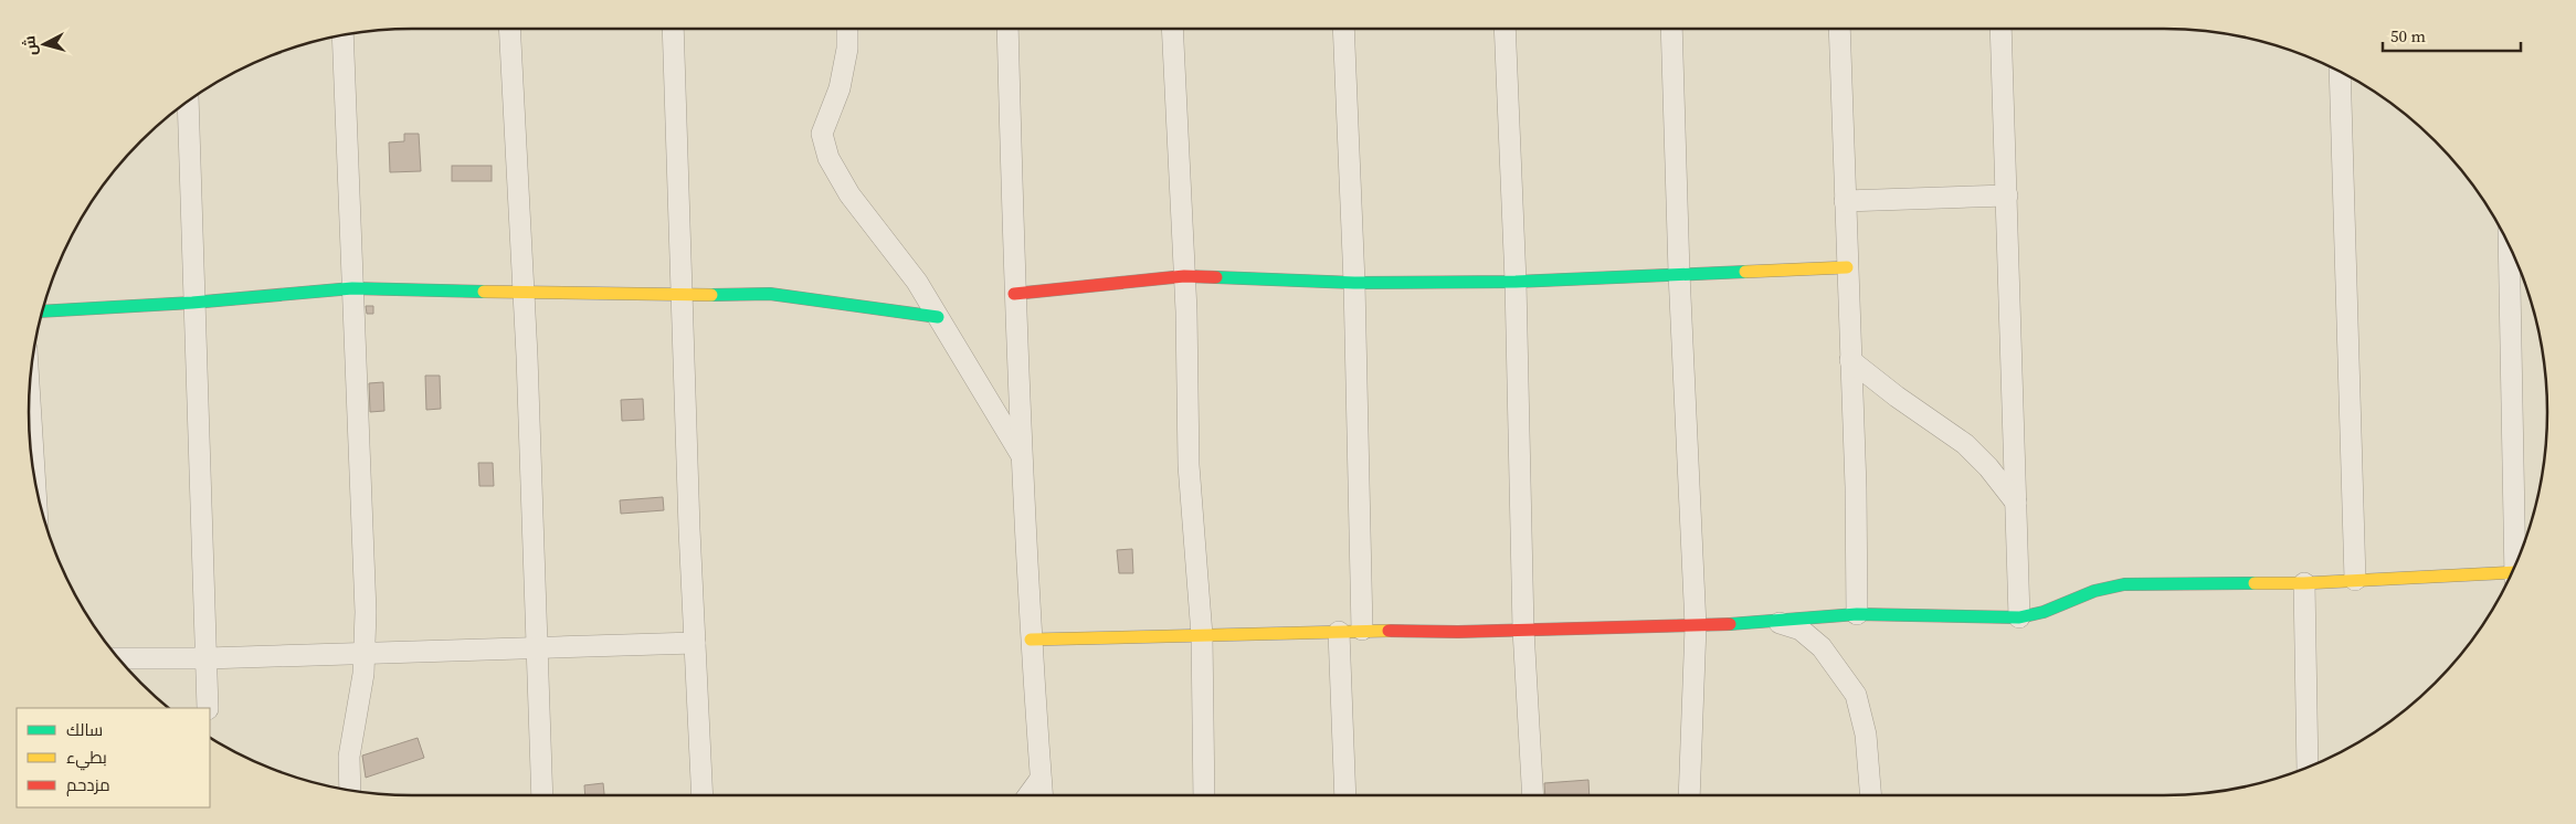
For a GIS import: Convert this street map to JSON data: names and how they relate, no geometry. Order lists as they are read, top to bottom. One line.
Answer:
{"legend":["سالك","بطيء","مزدحم"],"scale_bar":"50 m","north":"left"}
